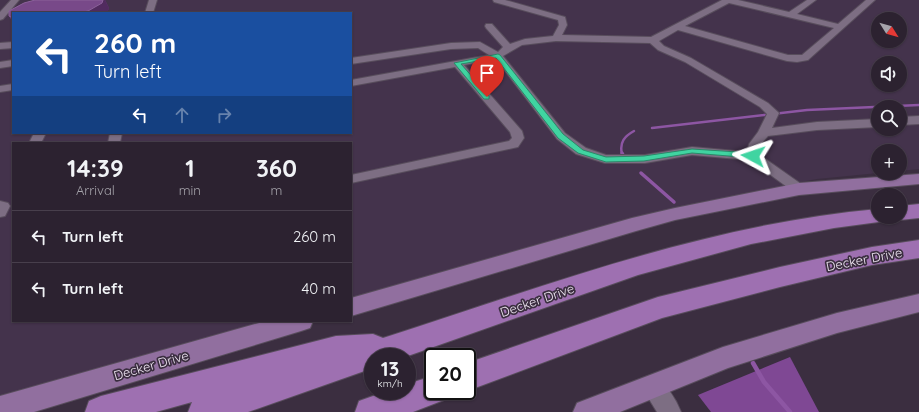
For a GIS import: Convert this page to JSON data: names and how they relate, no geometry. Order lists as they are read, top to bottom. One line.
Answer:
{"streets":{"highway":["Decker Drive"]},"north":"bottom right","page":{"map_buttons":["+","−"],"turn":["260 m","Turn left"],"eta":["14:39","Arrival","1","min","360","m"],"list":[{"name":"Turn left","value":"260 m"},{"name":"Turn left","value":"40 m"}],"speed":"13 km/h","limit":"20"}}
